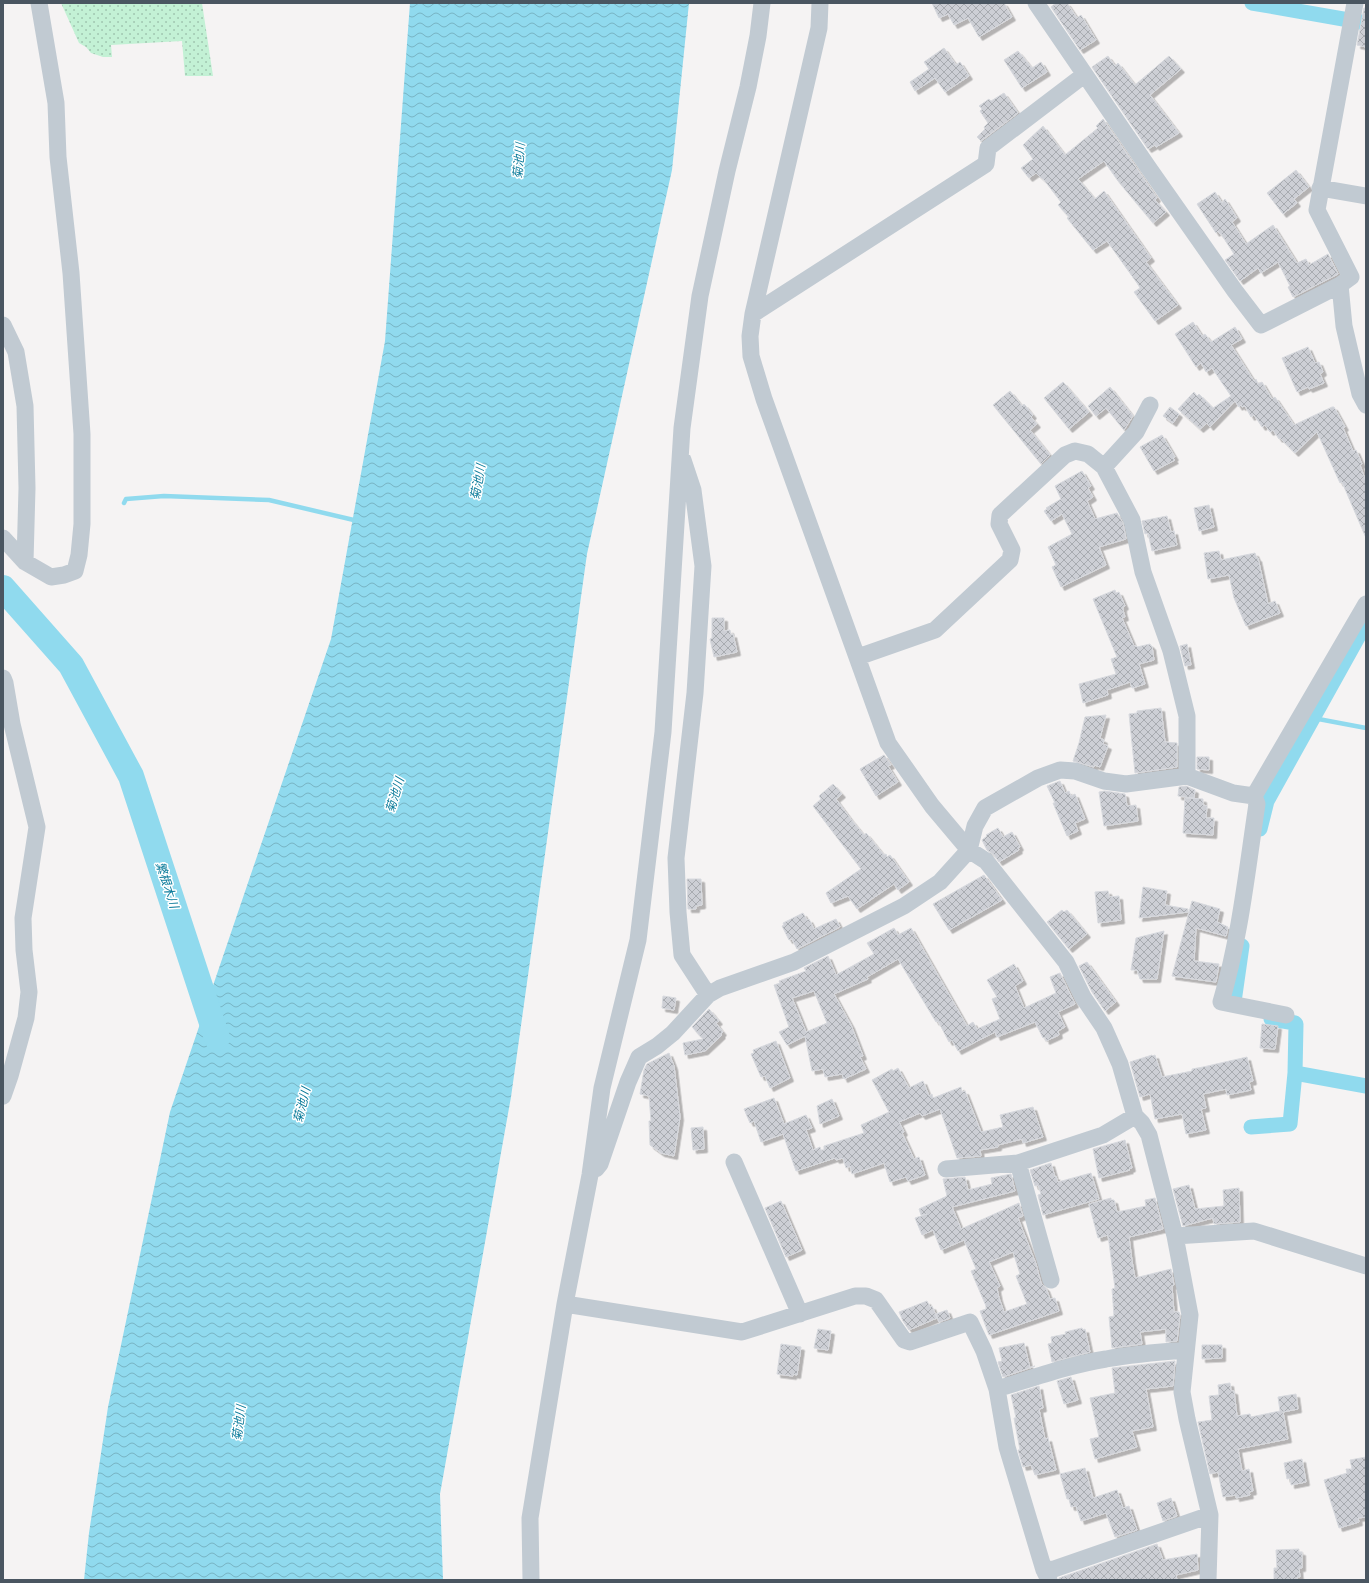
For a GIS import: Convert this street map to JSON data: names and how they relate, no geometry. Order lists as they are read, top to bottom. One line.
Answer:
{"water":["菊池川","繁根木川"]}
